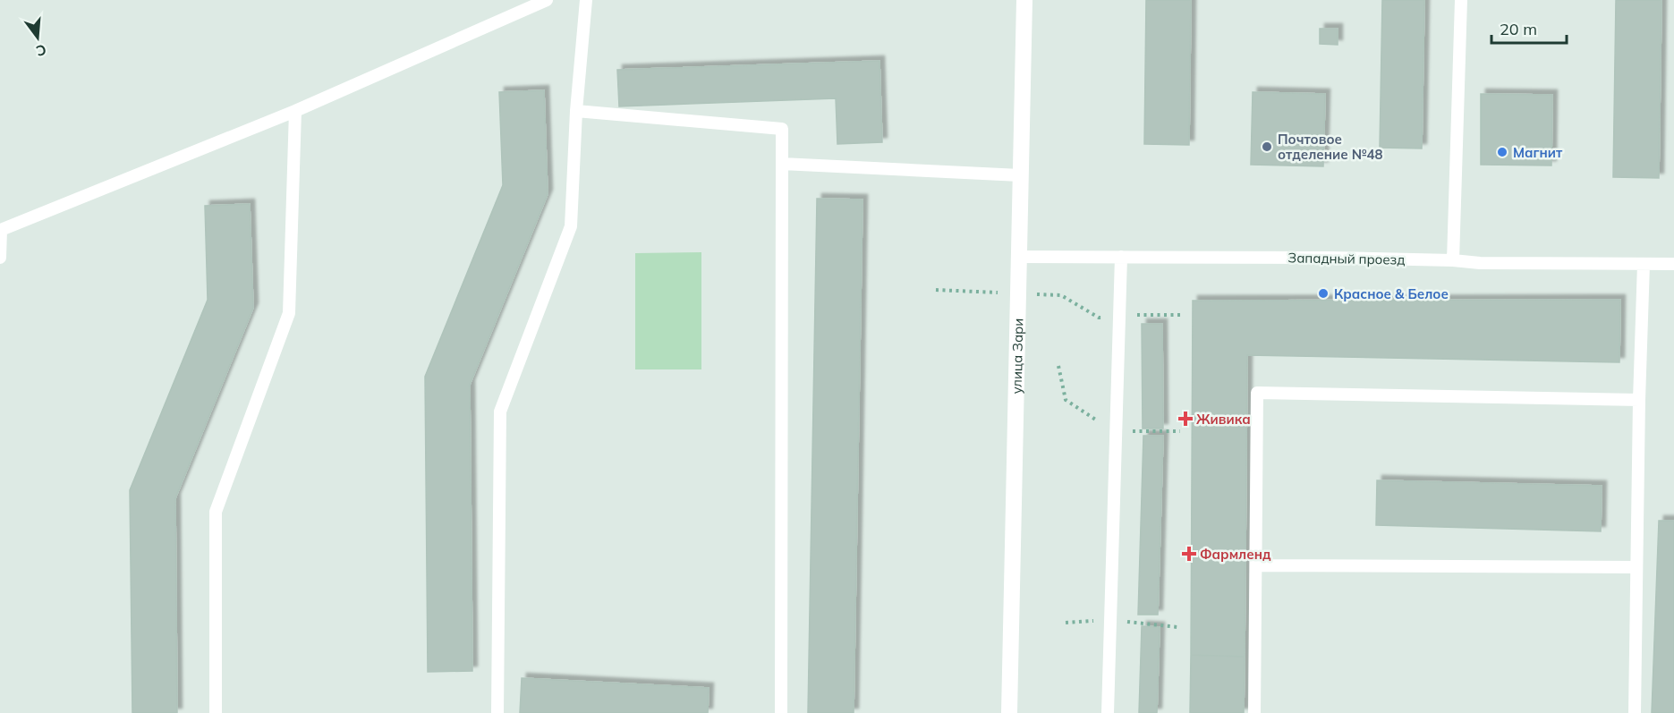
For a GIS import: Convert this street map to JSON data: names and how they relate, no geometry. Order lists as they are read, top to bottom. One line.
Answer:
{"streets":{"street":["улица Зари"],"lane":["Западный проезд"]},"crossings":[["Западный проезд","улица Зари"]],"places":{"other":["Почтовое отделение №48","Магнит","Красное & Белое"],"health":["Живика","Фармленд"]},"scale_bar":"20 m","north":"bottom"}
